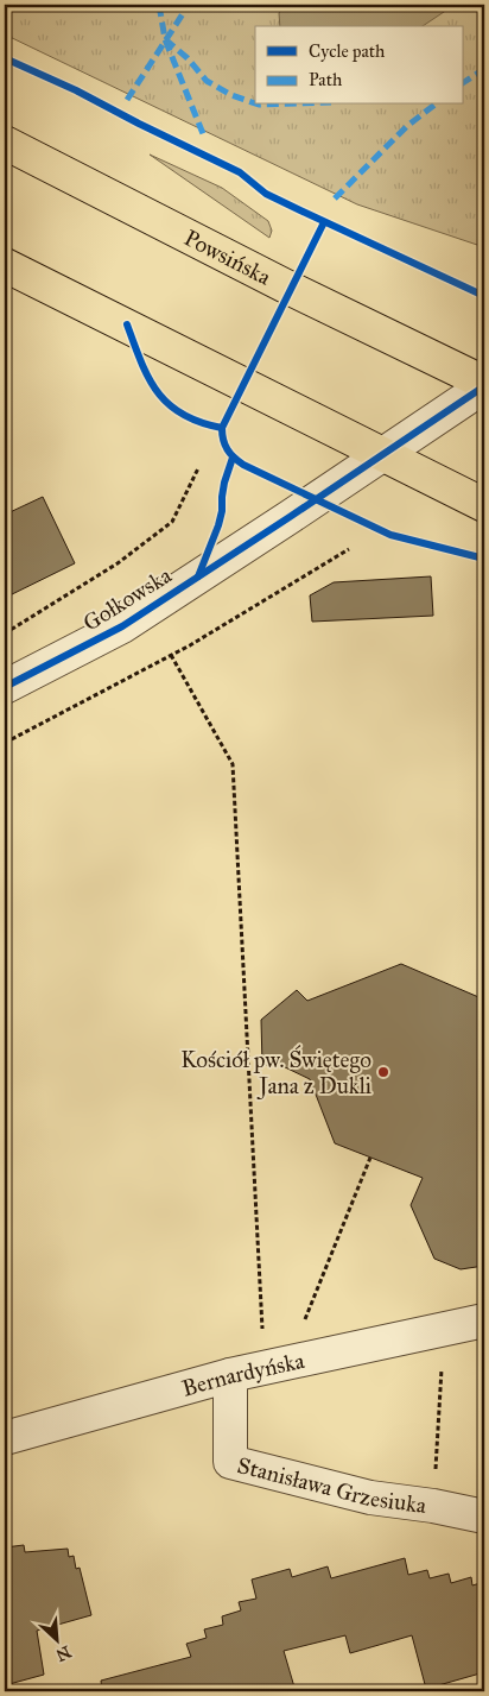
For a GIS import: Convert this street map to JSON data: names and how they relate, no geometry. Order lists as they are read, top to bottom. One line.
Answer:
{"streets":{"main road":["Powsińska"],"street":["Gołkowska","Bernardyńska","Stanisława Grzesiuka"]},"crossings":[["Powsińska","Gołkowska"],["Bernardyńska","Stanisława Grzesiuka"]],"places":["Kościół pw. Świętego Jana z Dukli"],"legend":["Cycle path","Path"],"north":"bottom right"}
